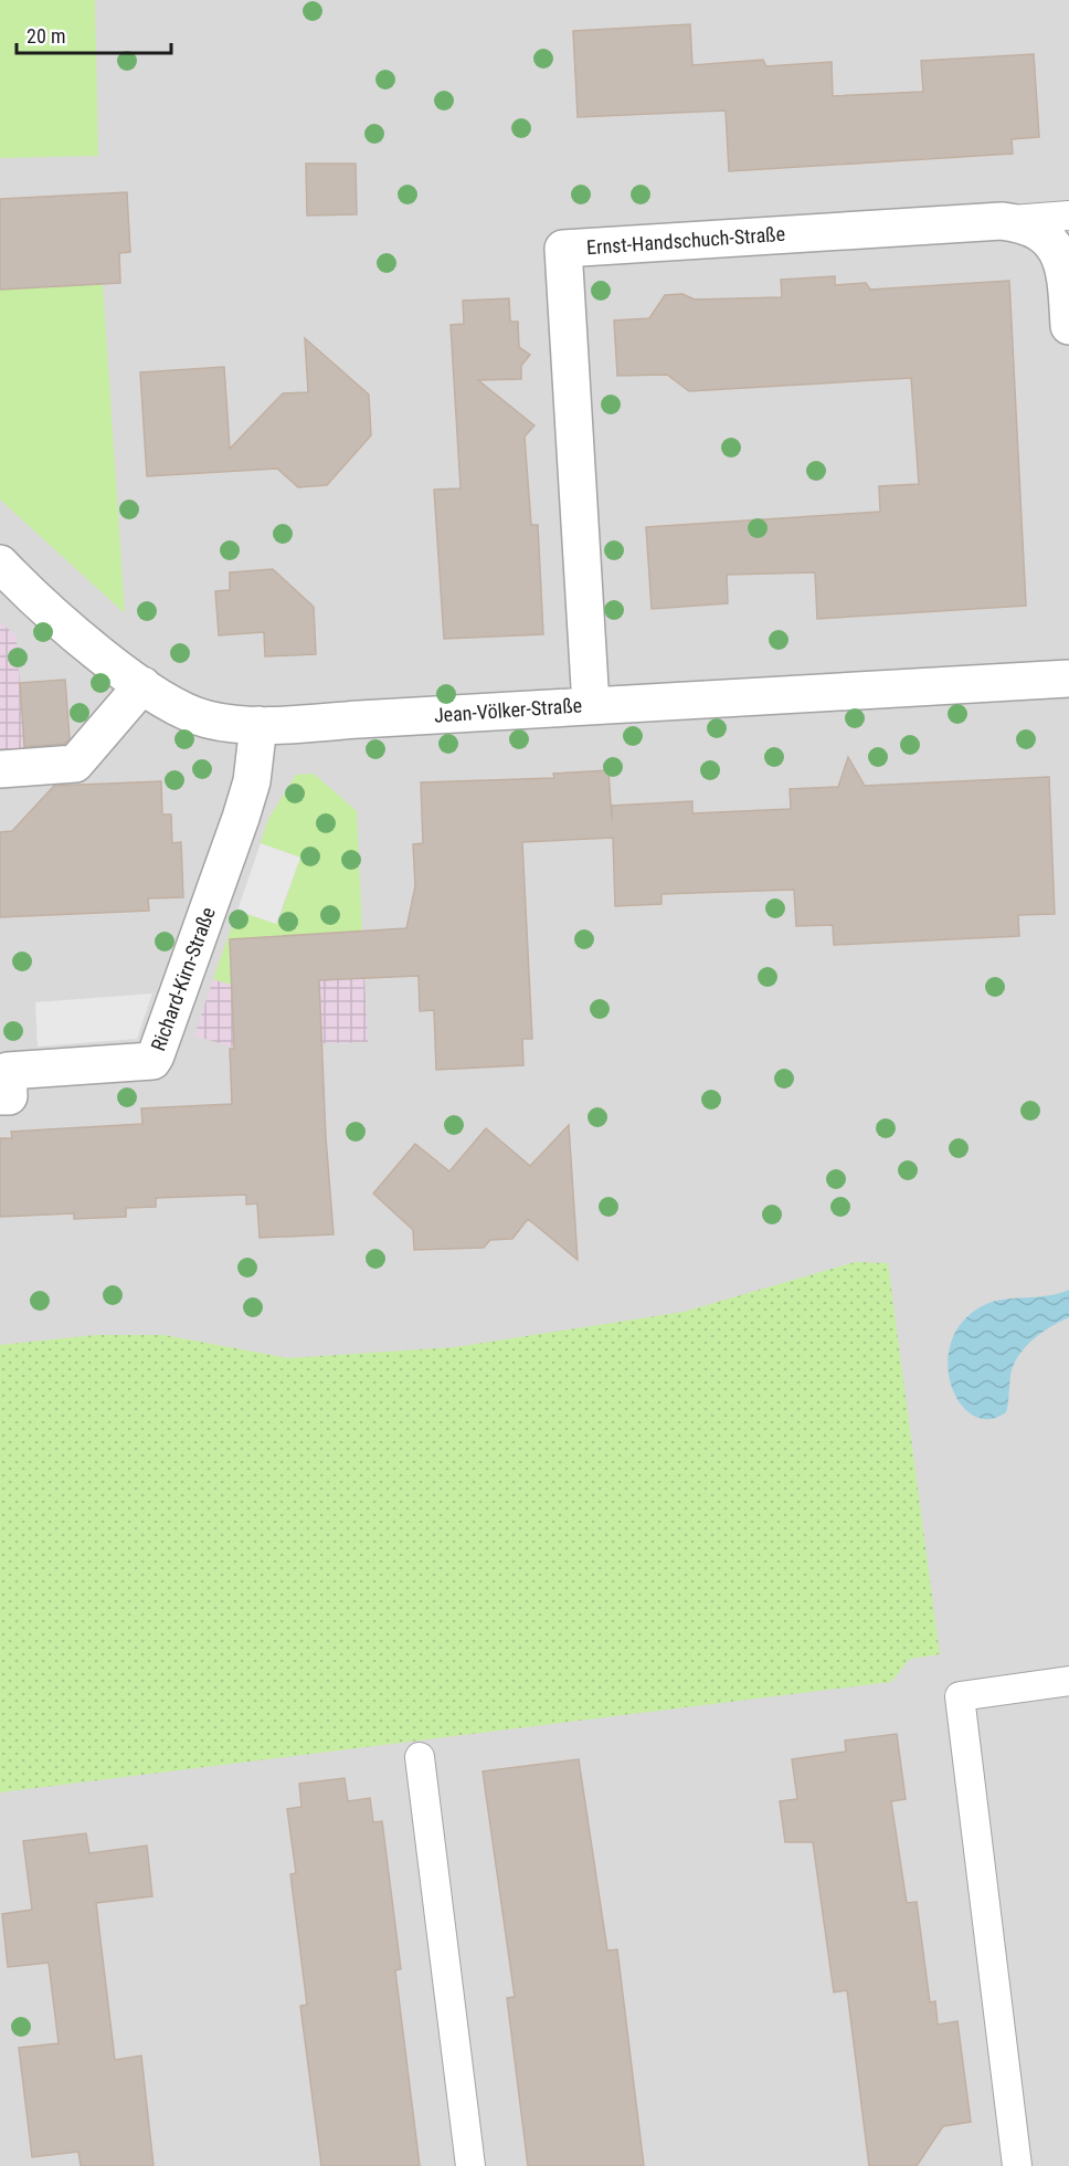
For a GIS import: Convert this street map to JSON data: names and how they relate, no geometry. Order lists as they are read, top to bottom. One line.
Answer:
{"streets":{"street":["Ernst-Handschuch-Straße","Jean-Völker-Straße","Richard-Kirn-Straße"]},"crossings":[["Ernst-Handschuch-Straße","Jean-Völker-Straße"],["Jean-Völker-Straße","Richard-Kirn-Straße"]],"scale_bar":"20 m"}
